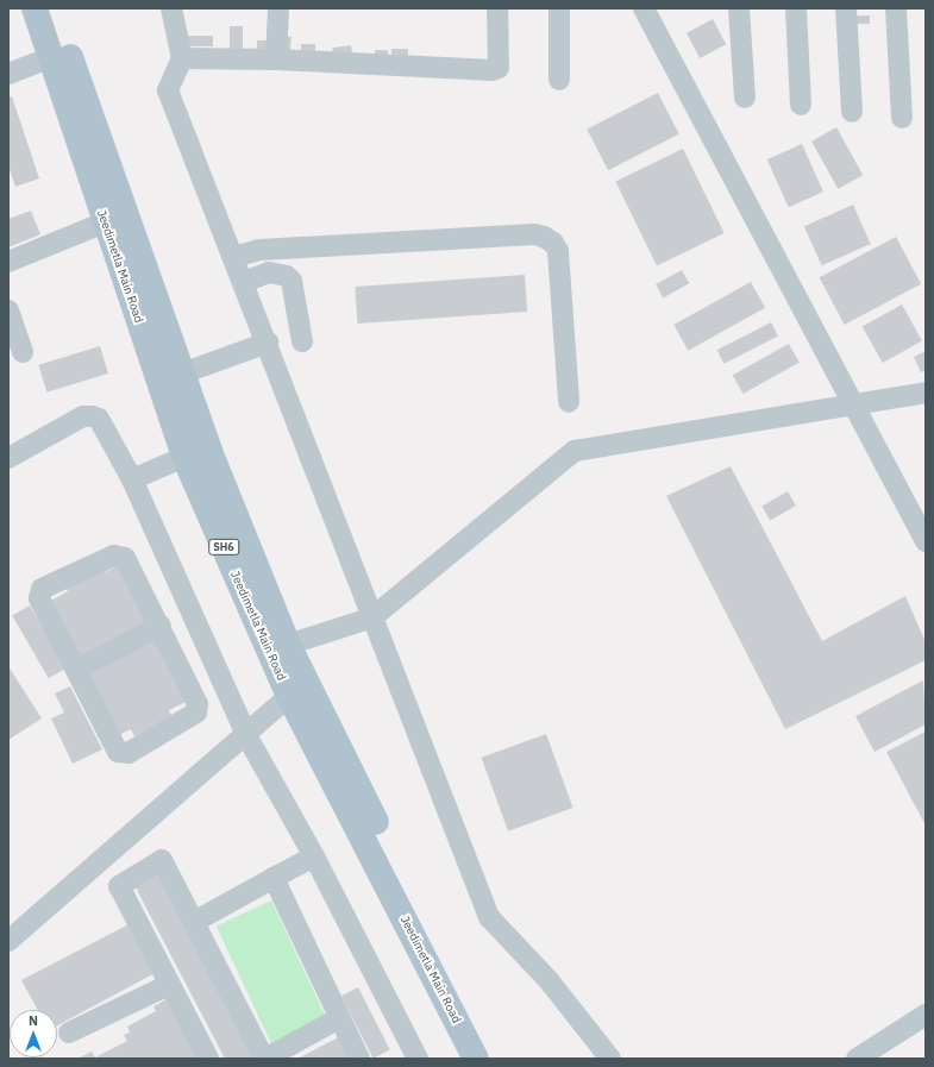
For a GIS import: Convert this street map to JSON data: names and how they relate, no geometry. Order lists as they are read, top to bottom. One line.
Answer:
{"streets":{"main road":["Jeedimetla Main Road","SH6"]},"north":"top"}
